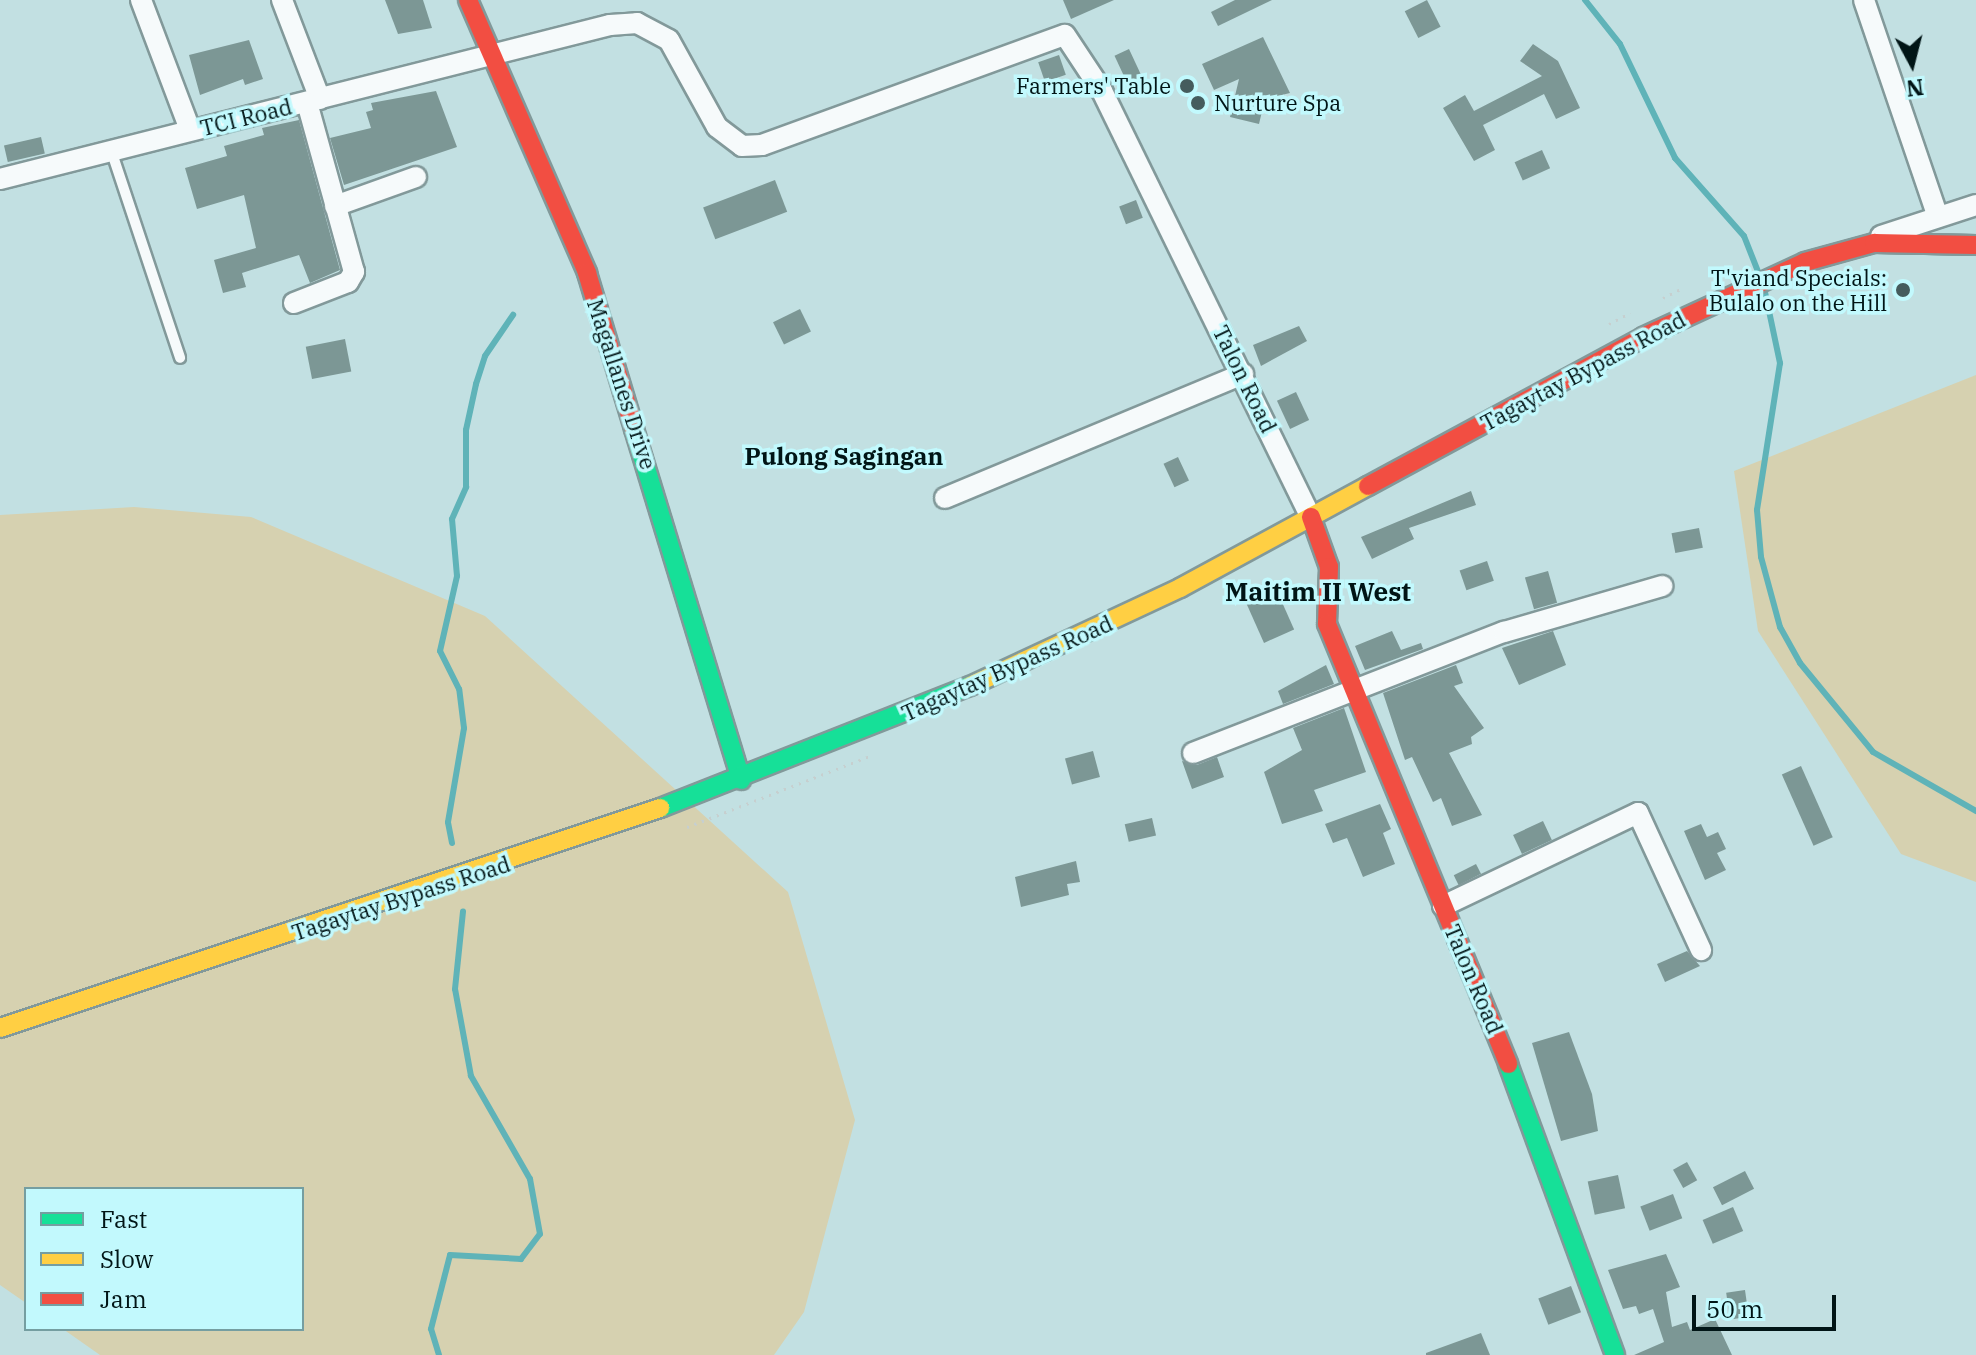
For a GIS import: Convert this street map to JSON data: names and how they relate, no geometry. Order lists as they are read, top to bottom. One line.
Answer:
{"streets":{"main road":["Tagaytay Bypass Road","Talon Road","Magallanes Drive"],"street":["TCI Road"]},"crossings":[["TCI Road","Talon Road"],["TCI Road","Magallanes Drive"],["Tagaytay Bypass Road","Talon Road"],["Tagaytay Bypass Road","Magallanes Drive"],["Talon Road","Magallanes Drive"]],"districts":["Pulong Sagingan","Maitim II West"],"places":["Farmers' Table","Nurture Spa","T'viand Specials: Bulalo on the Hill"],"legend":["Fast","Slow","Jam"],"scale_bar":"50 m","north":"bottom"}
